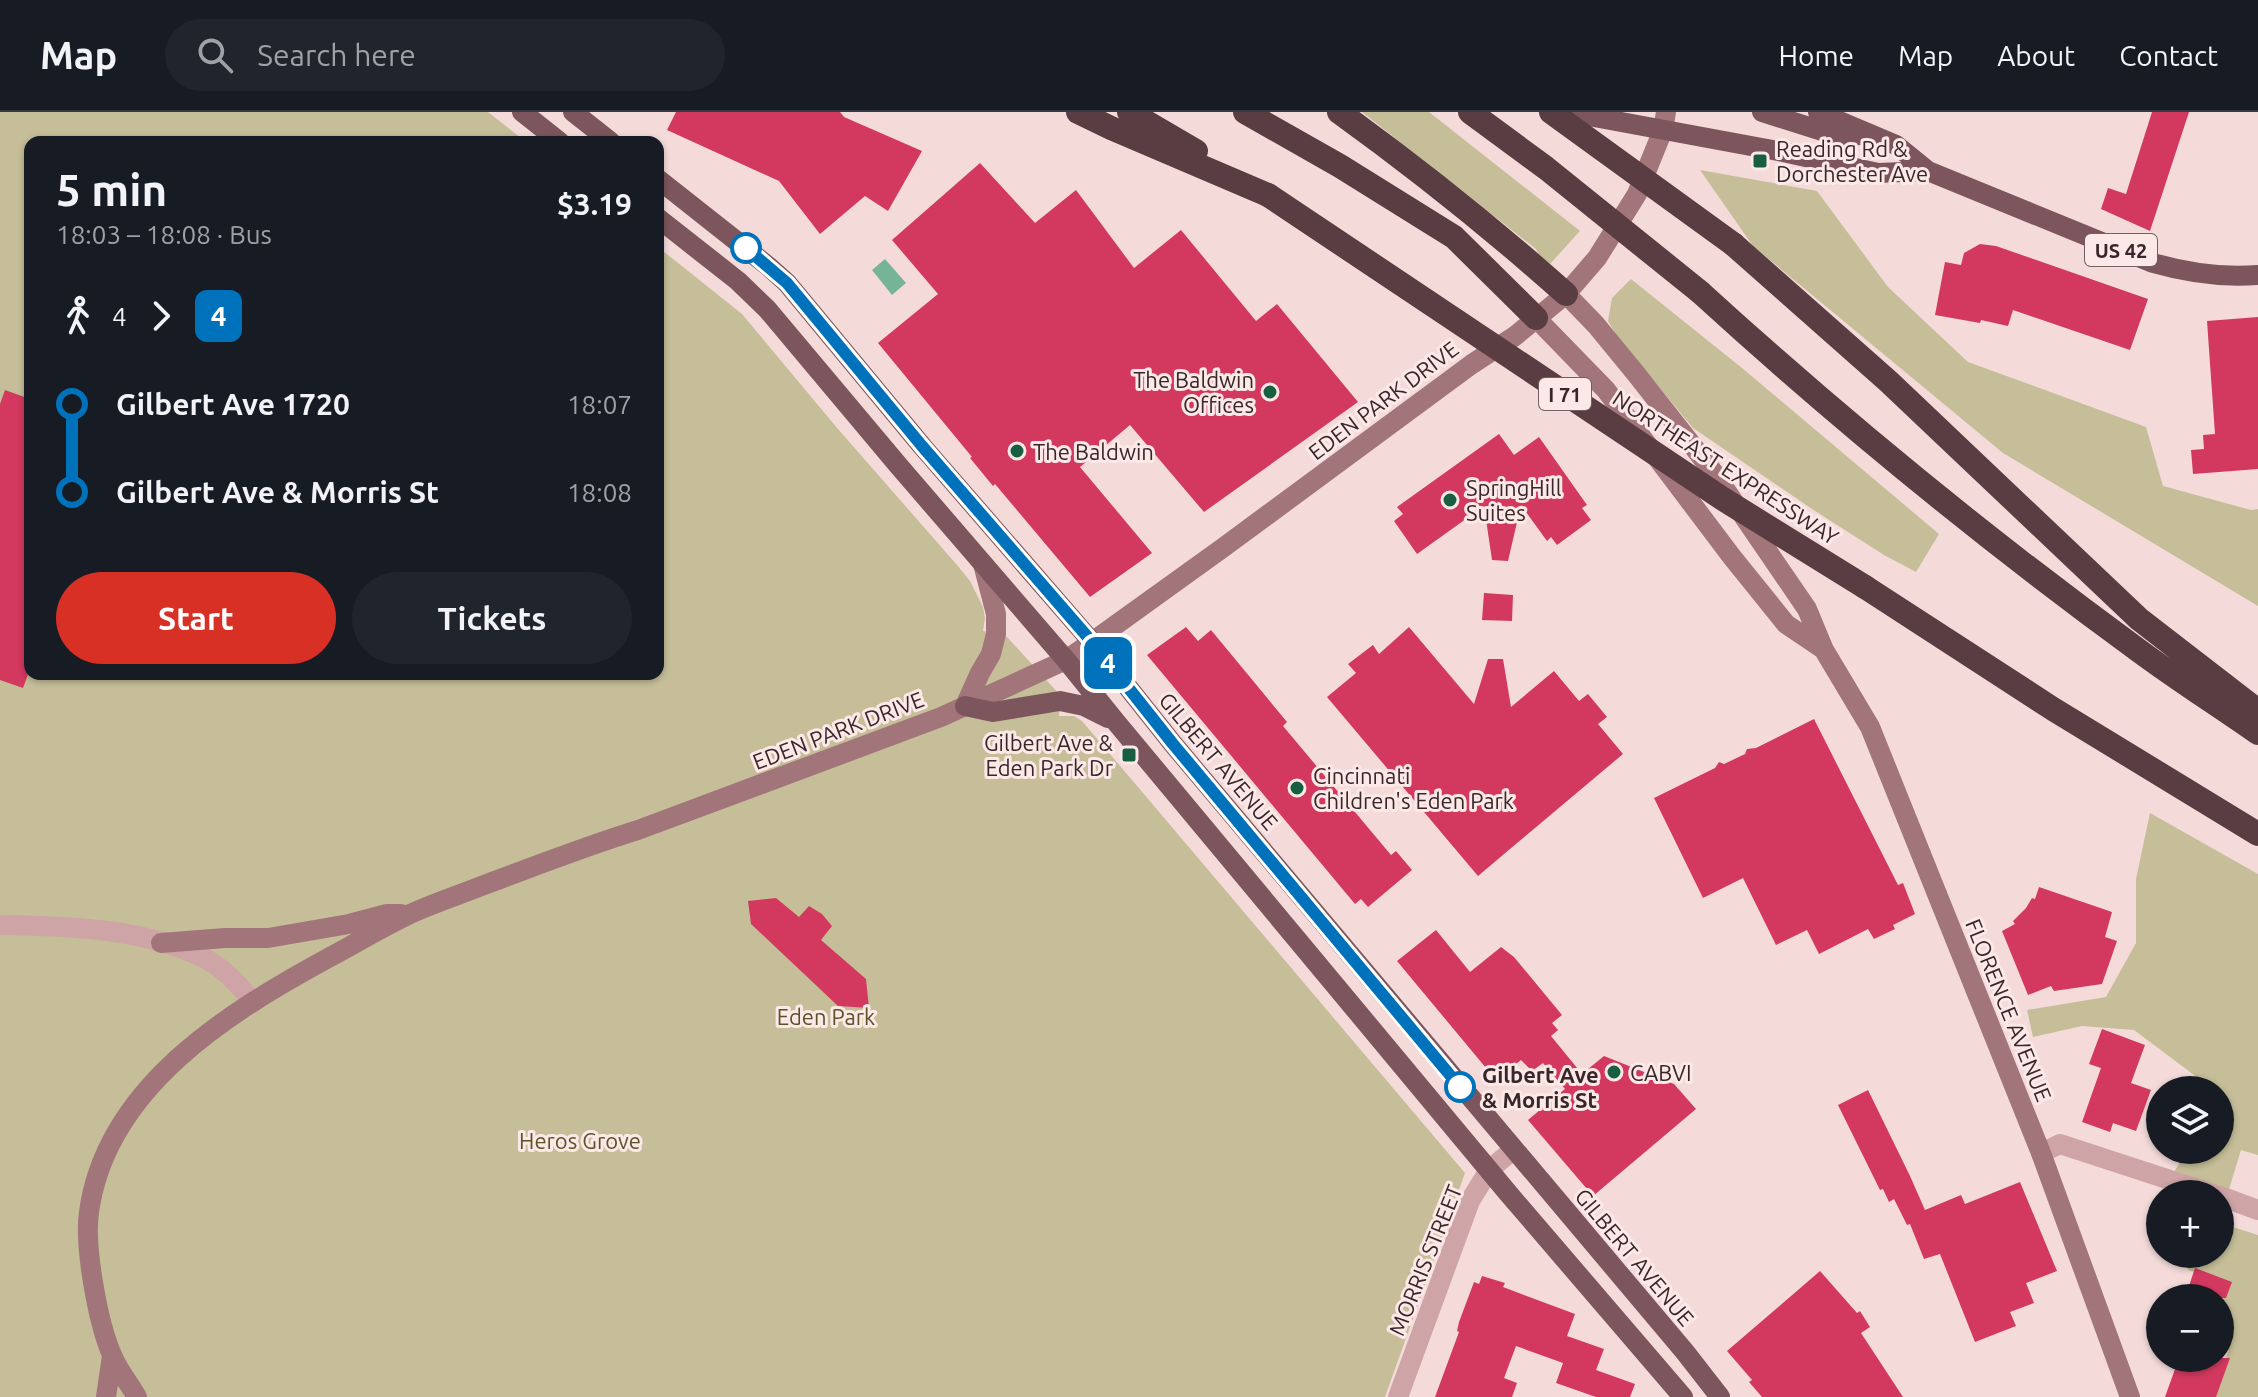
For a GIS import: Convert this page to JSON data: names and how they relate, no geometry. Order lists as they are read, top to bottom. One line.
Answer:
{"streets":{"highway":["I 71","NORTHEAST EXPRESSWAY"],"main road":["US 42","GILBERT AVENUE"],"street":["EDEN PARK DRIVE","FLORENCE AVENUE","MORRIS STREET"]},"crossings":[["US 42","EDEN PARK DRIVE"],["EDEN PARK DRIVE","GILBERT AVENUE"],["EDEN PARK DRIVE","FLORENCE AVENUE"],["GILBERT AVENUE","MORRIS STREET"]],"parks":["Eden Park","Heros Grove"],"places":{"transit":["Reading Rd & Dorchester Ave","Gilbert Ave & Eden Park Dr"],"other":["The Baldwin Offices","The Baldwin","SpringHill Suites","Cincinnati Children's Eden Park","CABVI","Gilbert Ave & Morris St"]},"lines":["bus line 4"],"page":{"header":"Map","search":"Search here","nav":["Home","Map","About","Contact"],"on_map":"4","heading":["5 min","18:03 – 18:08 · Bus","$3.19"],"legs":["4","4"],"list":[{"name":"Gilbert Ave 1720","value":"18:07"},{"name":"Gilbert Ave & Morris St","value":"18:08"}],"buttons":["Start","Tickets"],"map_buttons":["+","−"]}}
